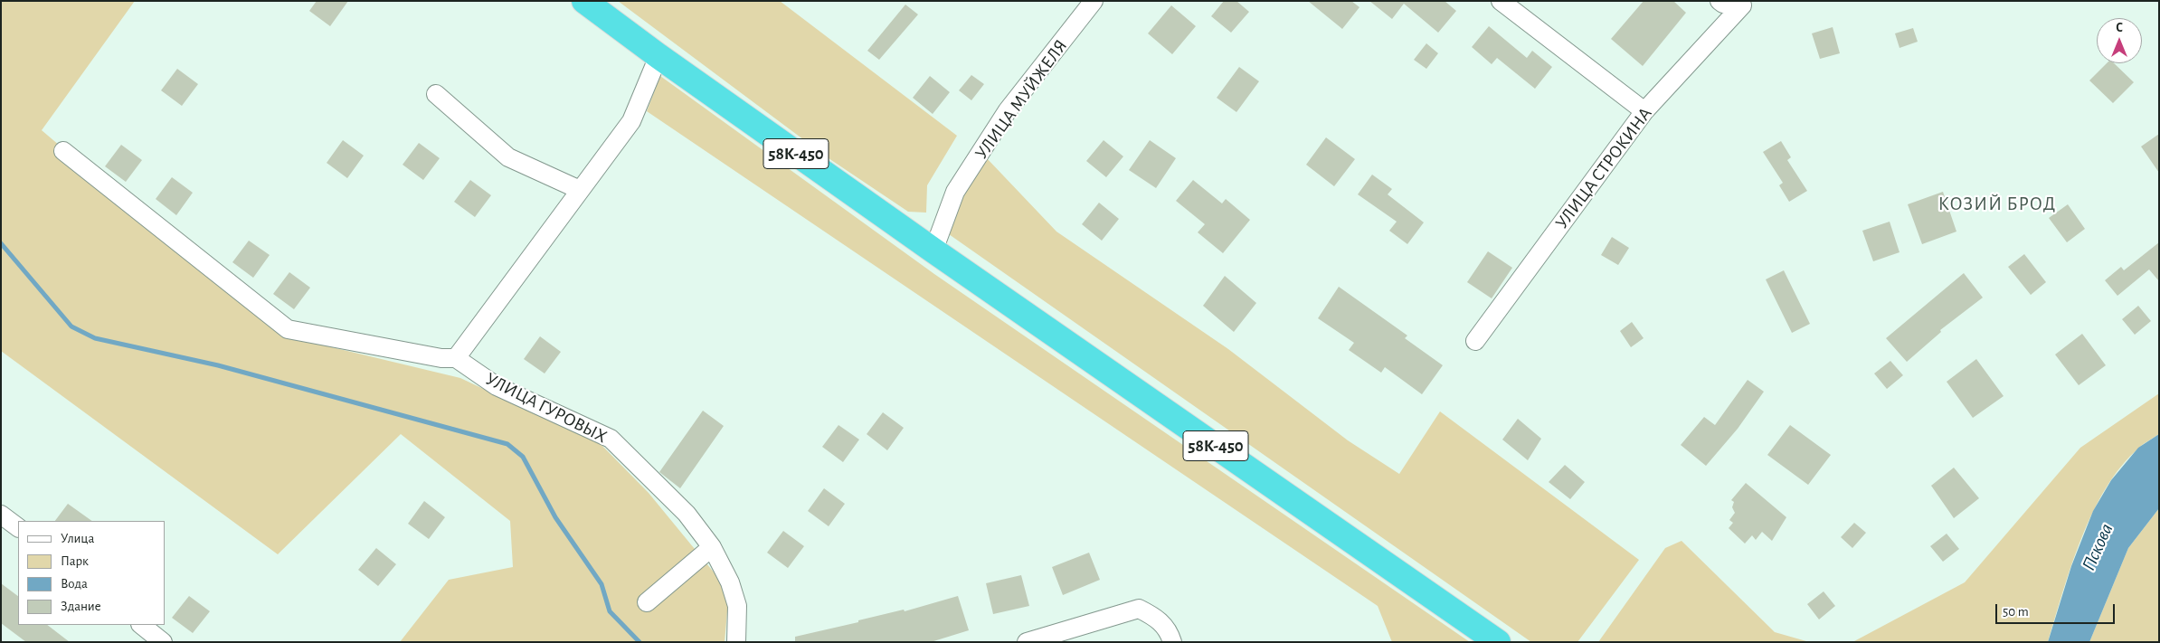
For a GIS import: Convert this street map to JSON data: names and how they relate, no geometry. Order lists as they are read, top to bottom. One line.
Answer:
{"streets":{"highway":["58К-450"],"street":["УЛИЦА МУЙЖЕЛЯ","УЛИЦА СТРОКИНА","УЛИЦА ГУРОВЫХ"]},"crossings":[["УЛИЦА МУЙЖЕЛЯ","58К-450"]],"districts":["КОЗИЙ БРОД"],"water":["Пскова"],"legend":["Улица","Парк","Вода","Здание"],"scale_bar":"50 m","north":"top"}
